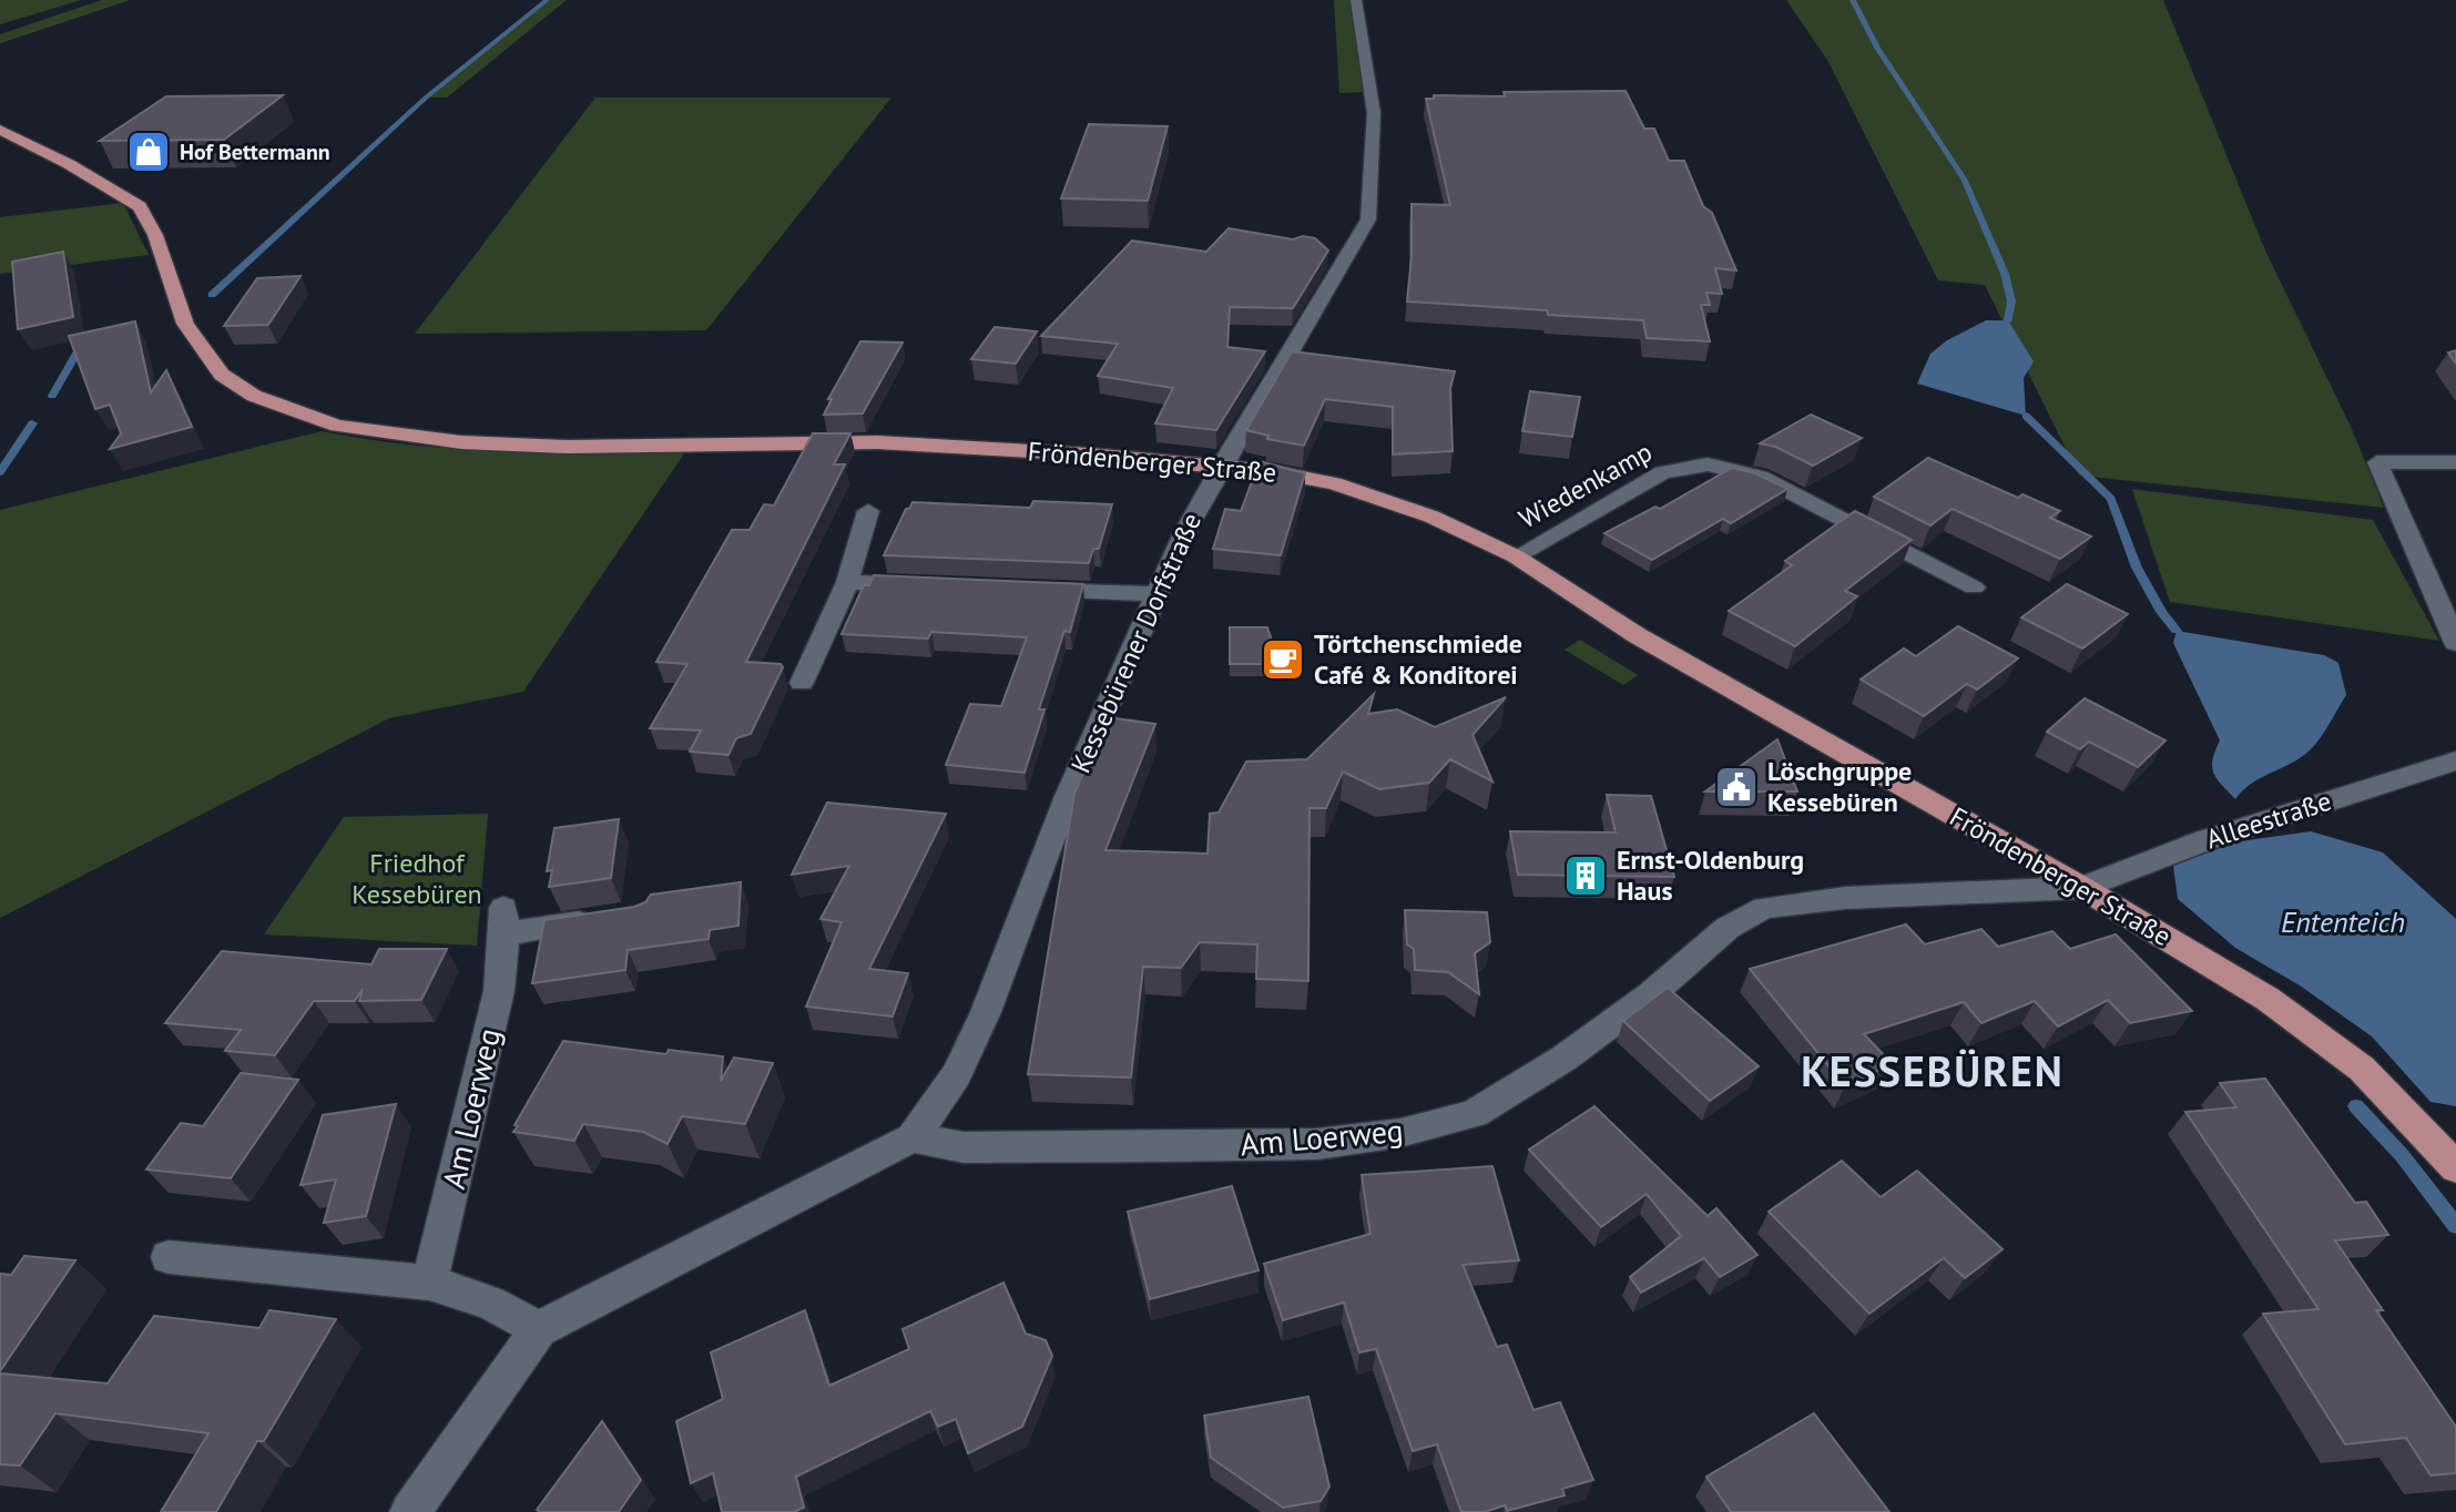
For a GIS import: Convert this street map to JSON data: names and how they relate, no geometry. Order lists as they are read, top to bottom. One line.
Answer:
{"streets":{"main road":["Fröndenberger Straße"],"street":["Wiedenkamp","Kessebürener Dorfstraße","Alleestraße","Am Loerweg"]},"crossings":[["Fröndenberger Straße","Wiedenkamp"],["Fröndenberger Straße","Kessebürener Dorfstraße"],["Fröndenberger Straße","Alleestraße"],["Fröndenberger Straße","Am Loerweg"],["Kessebürener Dorfstraße","Am Loerweg"],["Alleestraße","Am Loerweg"]],"districts":["KESSEBÜREN"],"water":["Ententeich"],"parks":["Friedhof Kessebüren"],"places":{"shop":["Hof Bettermann"],"cafe":["Törtchenschmiede Café & Konditorei"],"public building":["Löschgruppe Kessebüren"],"building":["Ernst-Oldenburg Haus"]}}
